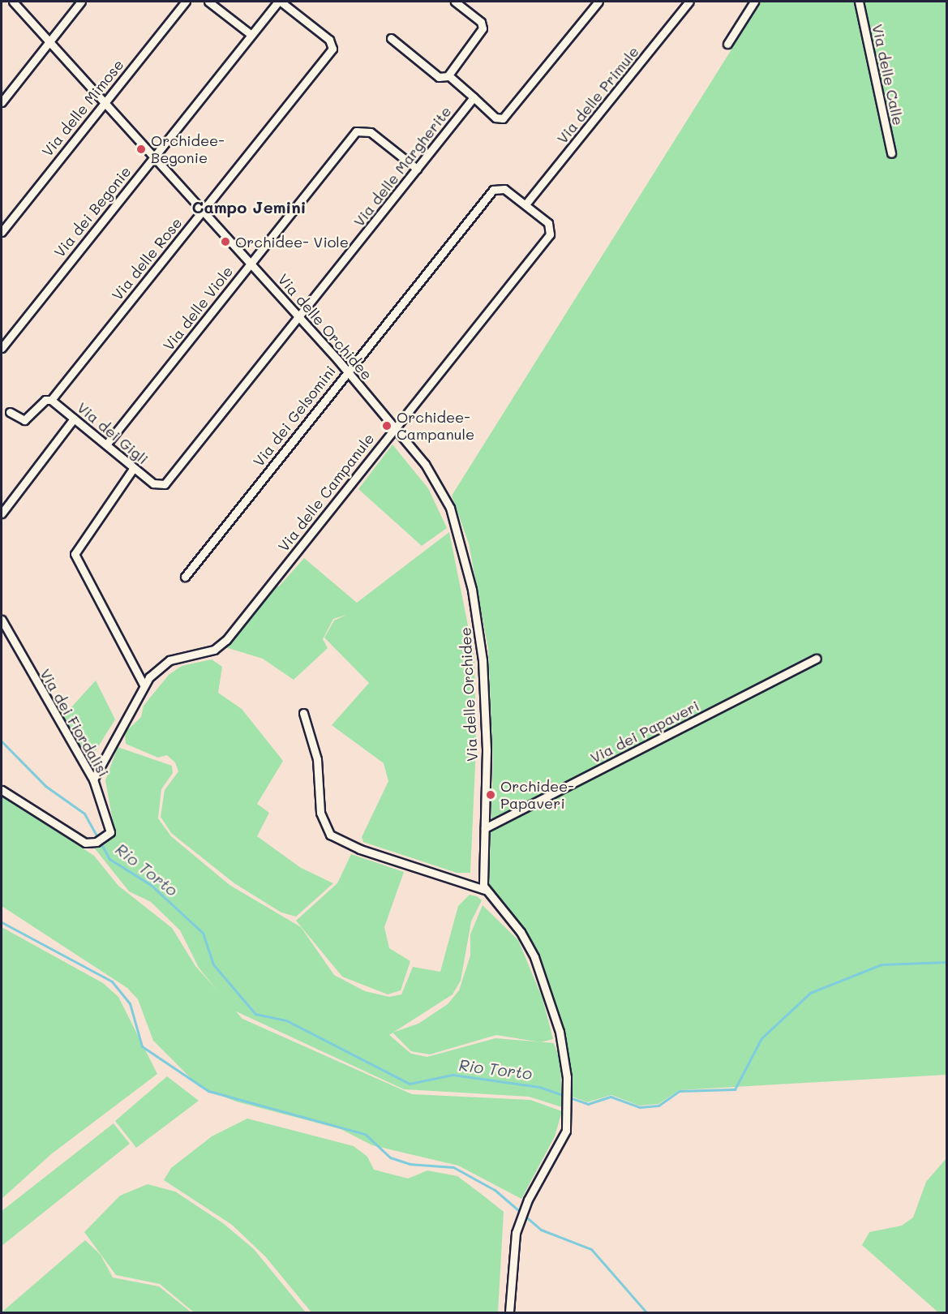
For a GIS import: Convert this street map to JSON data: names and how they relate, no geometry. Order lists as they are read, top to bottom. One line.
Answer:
{"streets":{"street":["Via delle Calle","Via delle Primule","Via delle Mimose","Via delle Margherite","Via dei Begonie","Via delle Rose","Via delle Viole","Via delle Orchidee","Via dei Gelsomini","Via dei Gigli","Via delle Campanule","Via dei Fiordalisi","Via dei Papaveri"]},"crossings":[["Via delle Primule","Via dei Gelsomini"],["Via delle Primule","Via delle Campanule"],["Via delle Mimose","Via delle Orchidee"],["Via delle Margherite","Via delle Viole"],["Via delle Margherite","Via delle Orchidee"],["Via delle Margherite","Via dei Gigli"],["Via dei Begonie","Via delle Rose"],["Via dei Begonie","Via delle Orchidee"],["Via delle Rose","Via delle Orchidee"],["Via delle Rose","Via dei Gigli"],["Via delle Viole","Via delle Orchidee"],["Via delle Viole","Via dei Gigli"],["Via delle Orchidee","Via dei Gelsomini"],["Via delle Orchidee","Via delle Campanule"],["Via delle Orchidee","Via dei Papaveri"],["Via dei Gelsomini","Via delle Campanule"],["Via delle Campanule","Via dei Fiordalisi"]],"districts":["Campo Jemini"],"water":["Rio Torto"],"places":["Orchidee- Begonie","Orchidee- Viole","Orchidee- Campanule","Orchidee- Papaveri"]}
